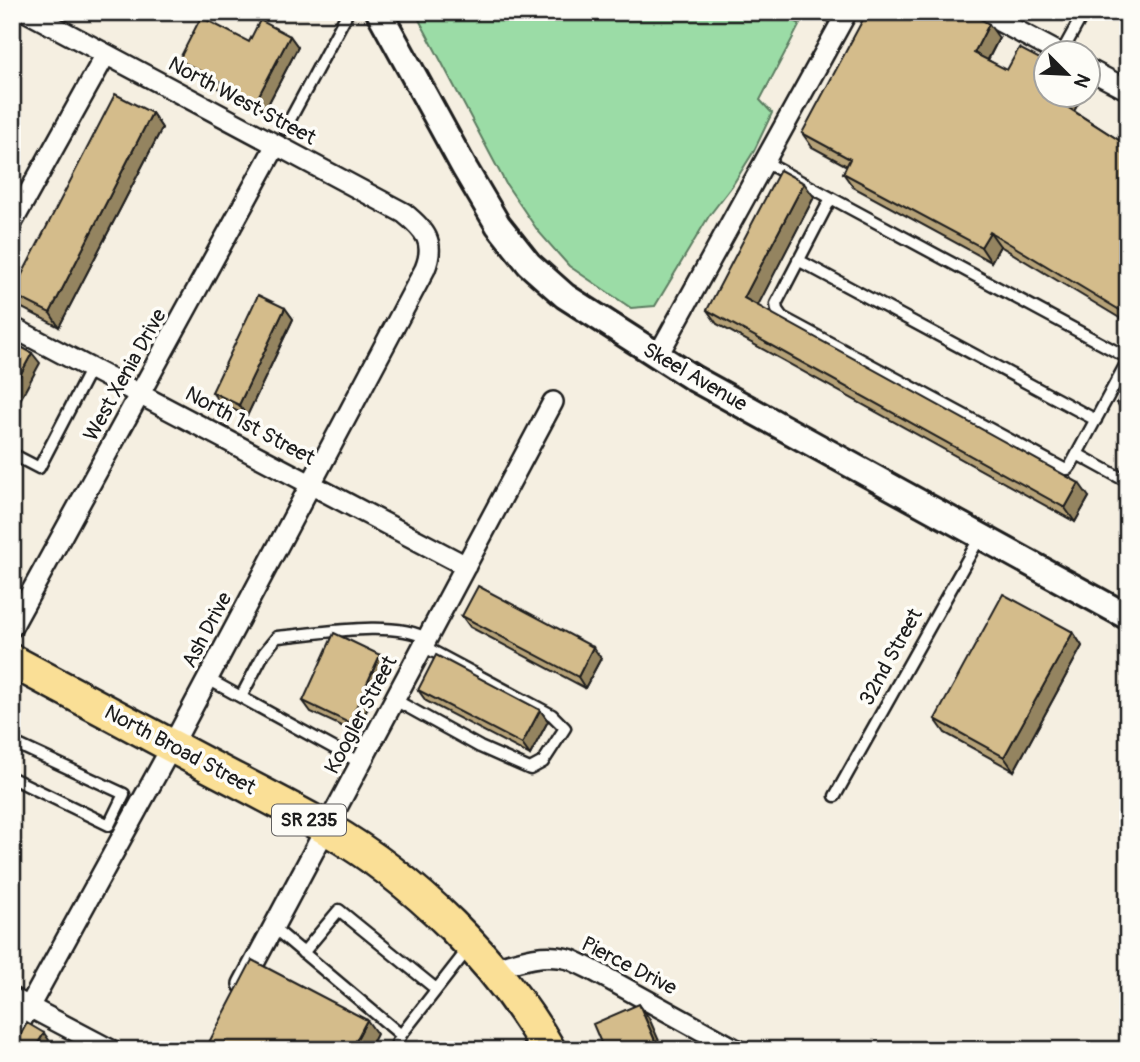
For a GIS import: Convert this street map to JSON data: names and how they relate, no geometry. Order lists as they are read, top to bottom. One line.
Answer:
{"streets":{"main road":["North Broad Street","SR 235"],"street":["North West Street","West Xenia Drive","Skeel Avenue","North 1st Street","Ash Drive","Koogler Street","Pierce Drive"],"lane":["32nd Street"]},"crossings":[["North West Street","West Xenia Drive"],["North West Street","Ash Drive"],["West Xenia Drive","North 1st Street"],["Skeel Avenue","32nd Street"],["North 1st Street","Ash Drive"],["North 1st Street","Koogler Street"],["Ash Drive","North Broad Street"],["Koogler Street","North Broad Street"],["North Broad Street","Pierce Drive"]],"north":"bottom right"}
